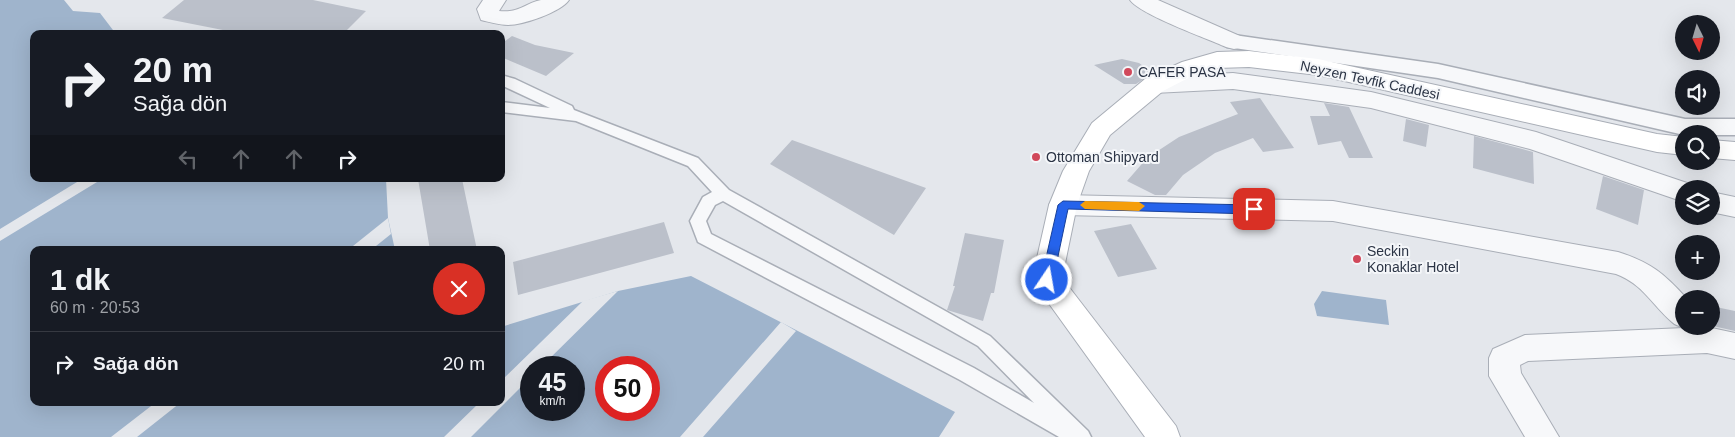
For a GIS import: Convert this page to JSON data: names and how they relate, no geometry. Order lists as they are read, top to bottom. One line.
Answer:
{"streets":{"main road":["Neyzen Tevfik Caddesi"]},"places":["CAFER PASA","Ottoman Shipyard","Seckin Konaklar Hotel"],"north":"bottom","page":{"map_buttons":["+","−"],"turn":["20 m","Sağa dön"],"heading":["1 dk","60 m · 20:53"],"list":[{"name":"Sağa dön","value":"20 m"}],"speed":"45 km/h","limit":"50"}}
